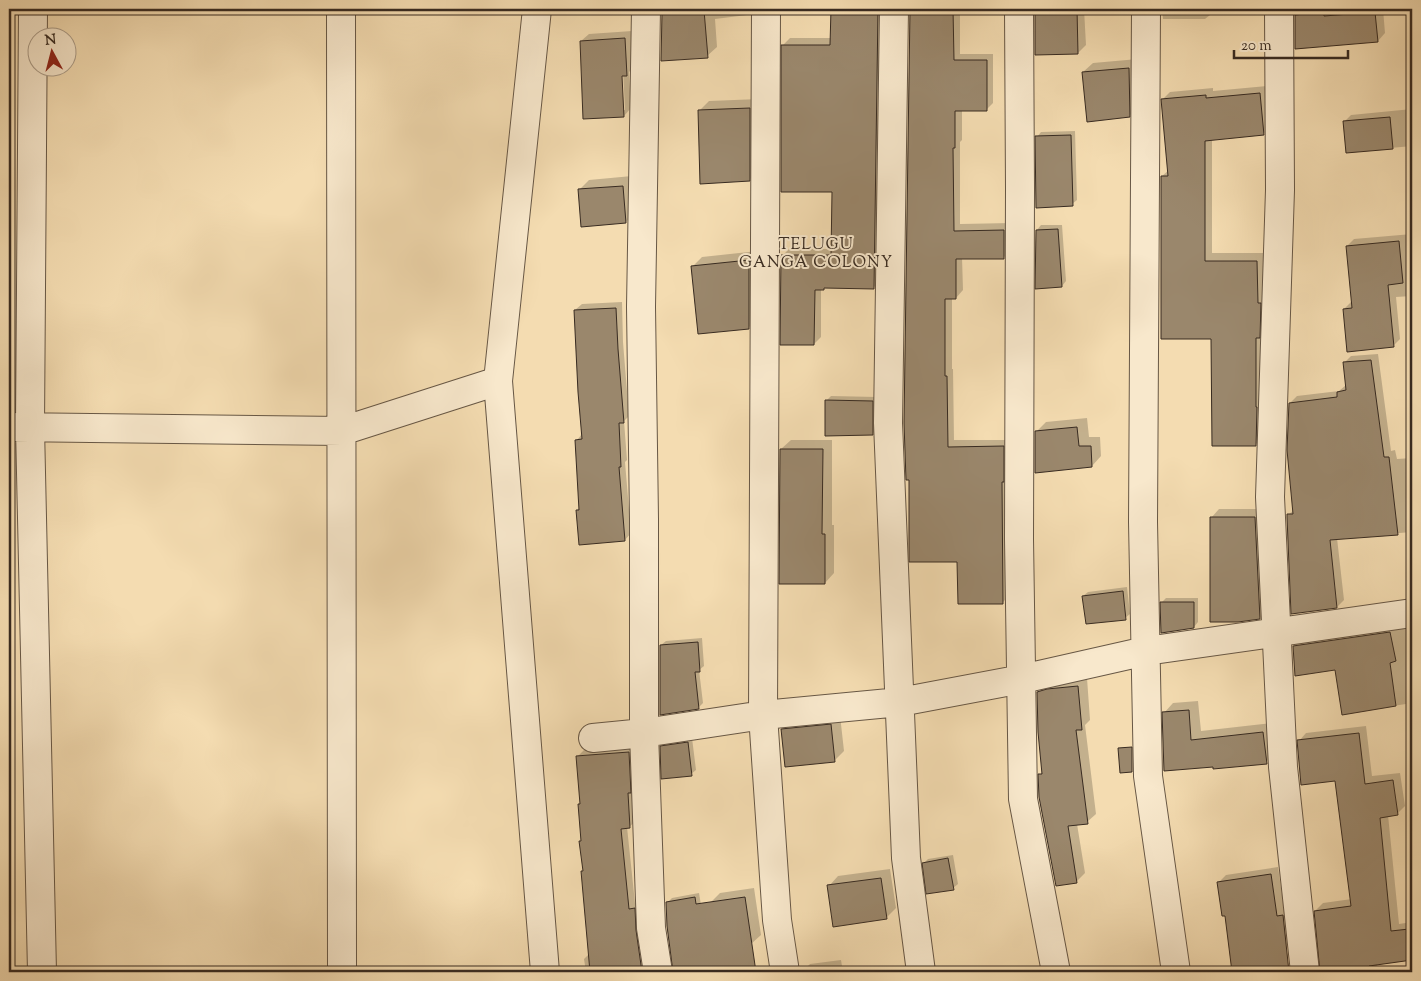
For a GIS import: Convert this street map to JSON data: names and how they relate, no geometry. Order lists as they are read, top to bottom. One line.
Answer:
{"districts":["TELUGU GANGA COLONY"],"scale_bar":"20 m","north":"top"}
